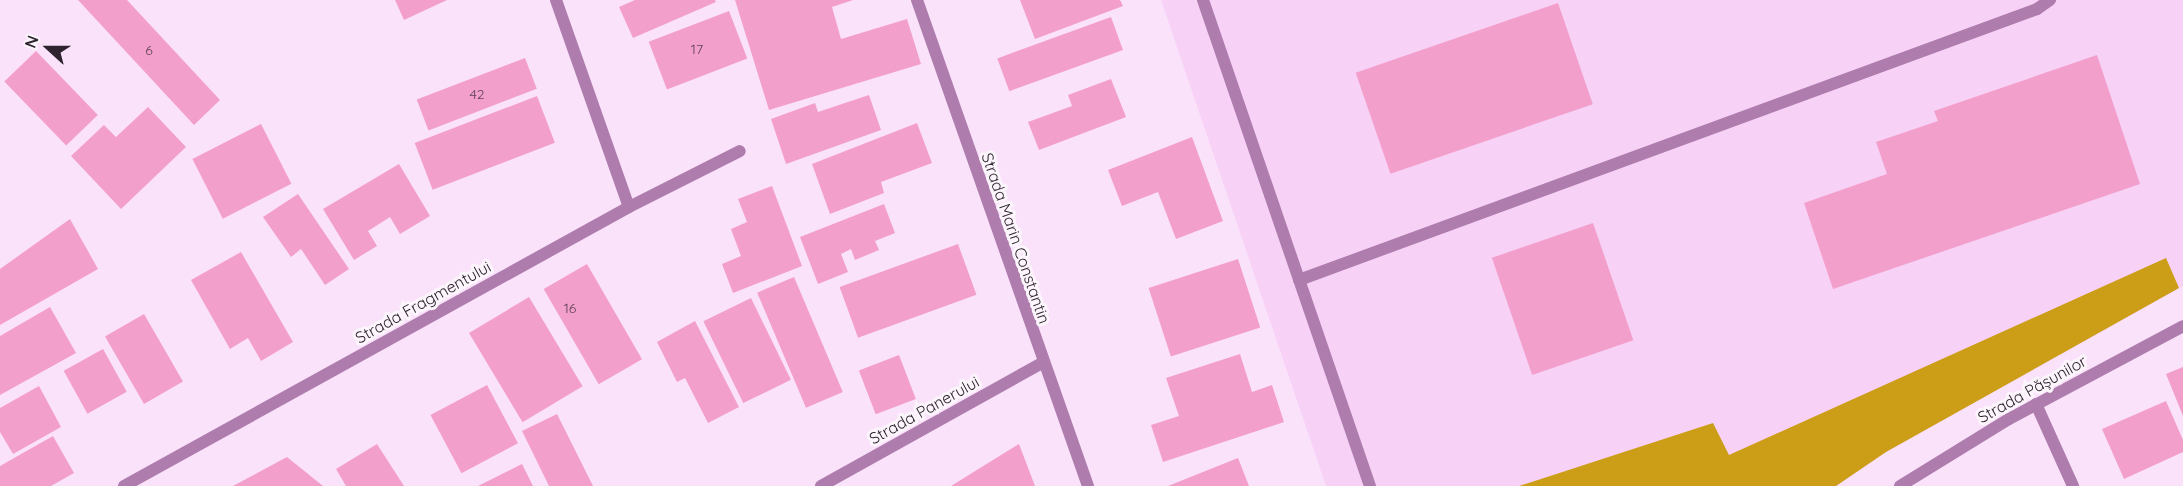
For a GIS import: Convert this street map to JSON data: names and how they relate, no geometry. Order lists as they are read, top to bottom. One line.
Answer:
{"streets":{"street":["Strada Marin Constantin","Strada Fragmentului","Strada Pășunilor","Strada Panerului"]},"crossings":[["Strada Marin Constantin","Strada Panerului"]],"house_numbers":["17","6","42","16"],"north":"left"}
